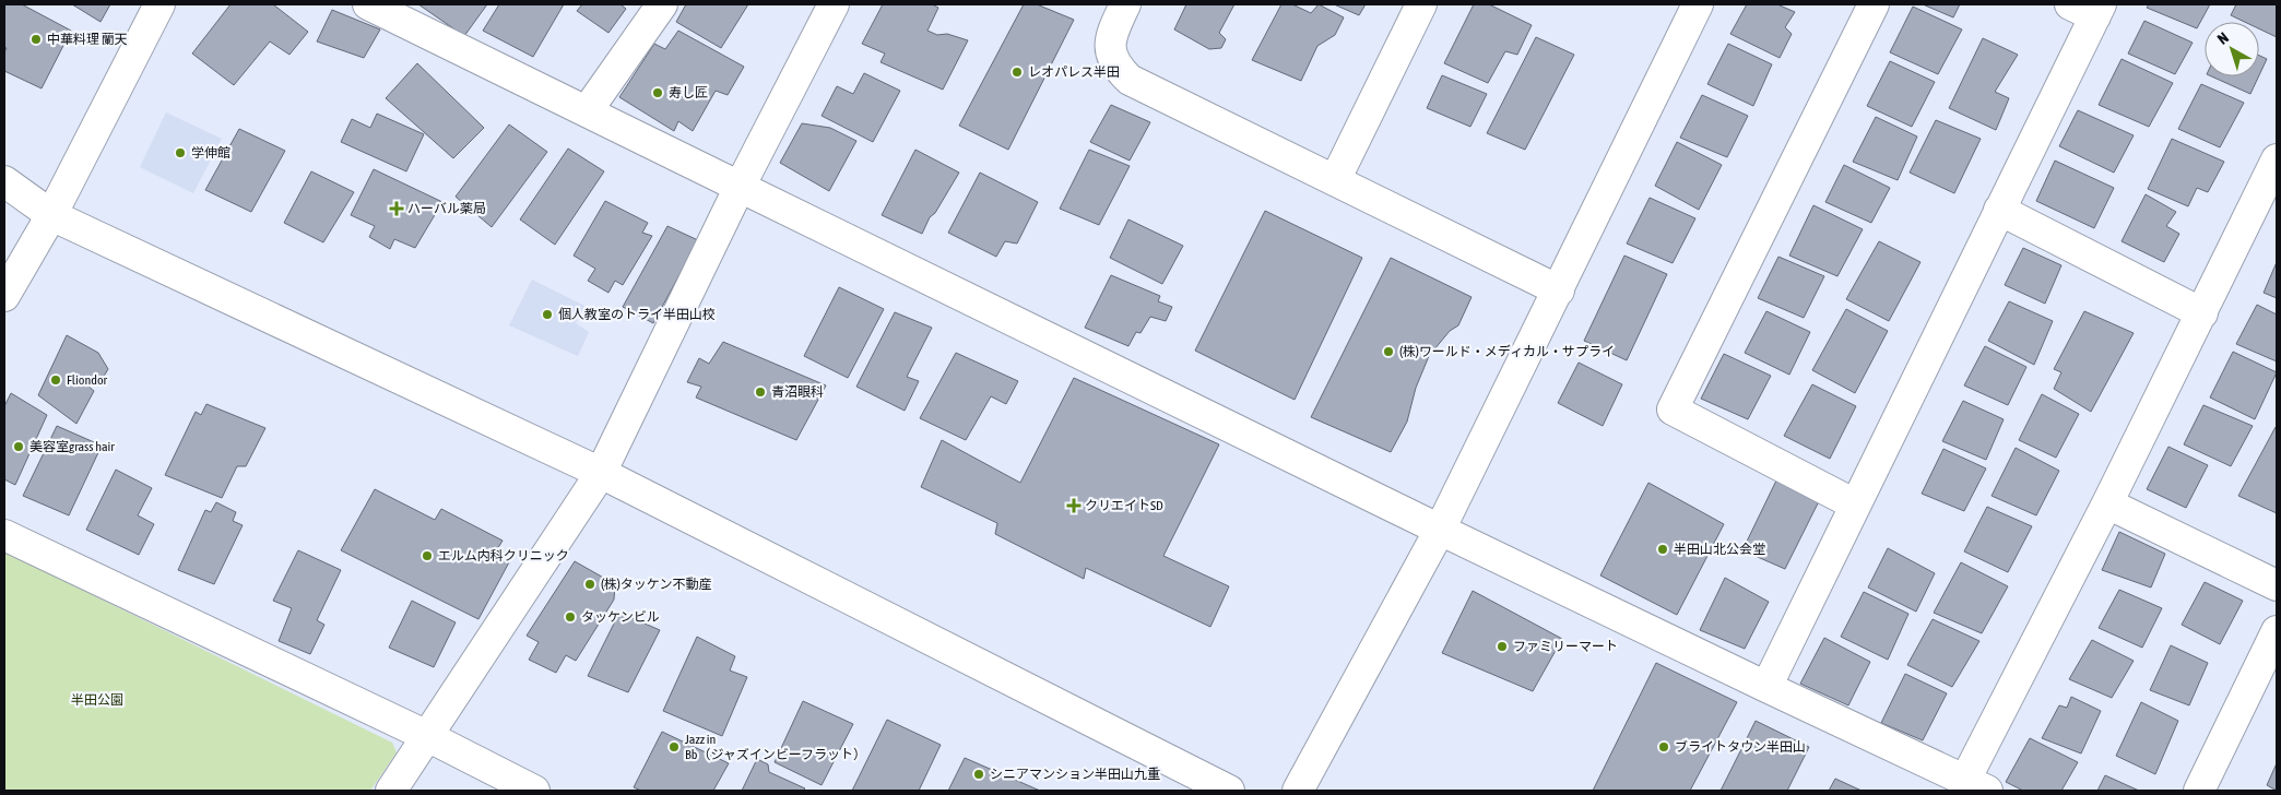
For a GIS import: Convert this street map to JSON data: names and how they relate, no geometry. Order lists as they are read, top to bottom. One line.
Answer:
{"parks":["半田公園"],"places":{"other":["中華料理 蘭天","レオパレス半田","寿し匠","学伸館","個人教室のトライ半田山校","(株)ワールド・メディカル・サプライ","Fliondor","青沼眼科","美容室grass hair","半田山北公会堂","エルム内科クリニック","(株)タッケン不動産","タッケンビル","ファミリーマート","Jazz in Bb（ジャズインビーフラット）","ブライトタウン半田山","シニアマンション半田山九重"],"health":["ハーバル薬局","クリエイトSD"]},"north":"top left"}
